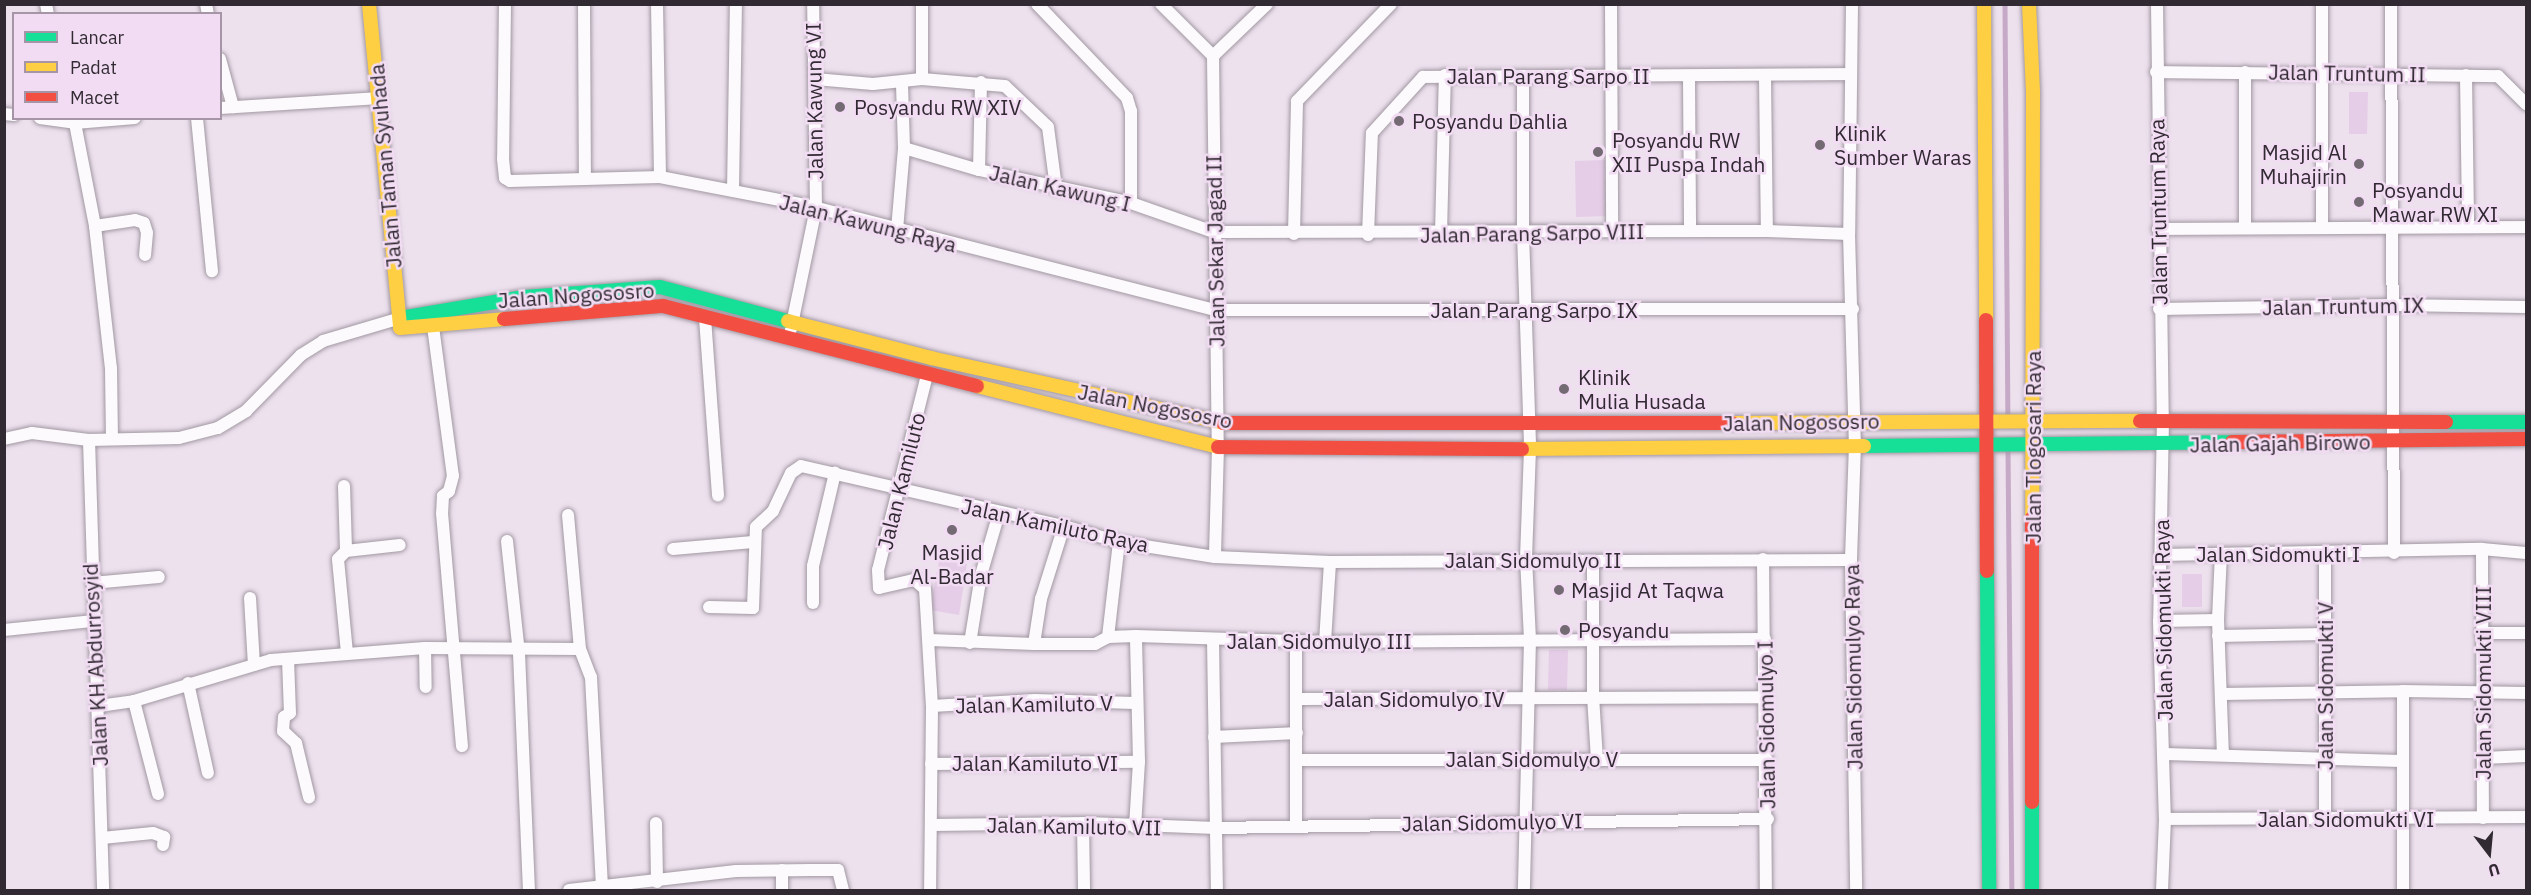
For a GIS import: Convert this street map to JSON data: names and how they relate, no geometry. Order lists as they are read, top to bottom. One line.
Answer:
{"streets":{"street":["Jalan Truntum II","Jalan Parang Sarpo II","Jalan Kawung VI","Jalan Taman Syuhada","Jalan Kawung I","Jalan Truntum Raya","Jalan Kawung Raya","Jalan Parang Sarpo VIII","Jalan Sekar Jagad II","Jalan Nogososro","Jalan Truntum IX","Jalan Parang Sarpo IX","Jalan Gajah Birowo","Jalan Tlogosari Raya","Jalan Kamiluto","Jalan Kamiluto Raya","Jalan Sidomukti I","Jalan Sidomulyo II","Jalan Sidomukti Raya","Jalan Sidomulyo III","Jalan KH Abdurrosyid","Jalan Sidomulyo Raya","Jalan Sidomukti VIII","Jalan Sidomukti V","Jalan Sidomulyo IV","Jalan Kamiluto V","Jalan Sidomulyo I","Jalan Sidomulyo V","Jalan Kamiluto VI","Jalan Sidomukti VI","Jalan Sidomulyo VI","Jalan Kamiluto VII"]},"crossings":[["Jalan Truntum II","Jalan Truntum Raya"],["Jalan Parang Sarpo II","Jalan Parang Sarpo VIII"],["Jalan Parang Sarpo II","Jalan Sidomulyo Raya"],["Jalan Kawung VI","Jalan Kawung Raya"],["Jalan Kawung VI","Jalan Nogososro"],["Jalan Taman Syuhada","Jalan Nogososro"],["Jalan Kawung I","Jalan Parang Sarpo VIII"],["Jalan Kawung I","Jalan Sekar Jagad II"],["Jalan Truntum Raya","Jalan Truntum IX"],["Jalan Truntum Raya","Jalan Gajah Birowo"],["Jalan Truntum Raya","Jalan Sidomukti Raya"],["Jalan Kawung Raya","Jalan Sekar Jagad II"],["Jalan Kawung Raya","Jalan Parang Sarpo IX"],["Jalan Parang Sarpo VIII","Jalan Sekar Jagad II"],["Jalan Parang Sarpo VIII","Jalan Sidomulyo Raya"],["Jalan Sekar Jagad II","Jalan Nogososro"],["Jalan Sekar Jagad II","Jalan Parang Sarpo IX"],["Jalan Nogososro","Jalan Gajah Birowo"],["Jalan Nogososro","Jalan Tlogosari Raya"],["Jalan Nogososro","Jalan Kamiluto"],["Jalan Nogososro","Jalan Sidomulyo Raya"],["Jalan Parang Sarpo IX","Jalan Sidomulyo Raya"],["Jalan Gajah Birowo","Jalan Tlogosari Raya"],["Jalan Gajah Birowo","Jalan Sidomukti Raya"],["Jalan Kamiluto","Jalan Kamiluto Raya"],["Jalan Kamiluto","Jalan Sidomulyo III"],["Jalan Kamiluto Raya","Jalan Sidomulyo II"],["Jalan Sidomukti I","Jalan Sidomukti Raya"],["Jalan Sidomukti I","Jalan Sidomukti VIII"],["Jalan Sidomukti I","Jalan Sidomukti V"],["Jalan Sidomulyo II","Jalan Sidomulyo Raya"],["Jalan Sidomulyo II","Jalan Sidomulyo I"],["Jalan Sidomukti Raya","Jalan Sidomukti VI"],["Jalan Sidomukti VIII","Jalan Sidomukti VI"],["Jalan Sidomukti V","Jalan Sidomukti VI"],["Jalan Sidomulyo I","Jalan Sidomulyo V"],["Jalan Sidomulyo I","Jalan Sidomulyo VI"],["Jalan Sidomulyo VI","Jalan Kamiluto VII"]],"places":["Posyandu RW XIV","Posyandu Dahlia","Klinik Sumber Waras","Posyandu RW XII Puspa Indah","Masjid Al Muhajirin","Posyandu Mawar RW XI","Klinik Mulia Husada","Masjid Al-Badar","Masjid At Taqwa","Posyandu"],"legend":["Lancar","Padat","Macet"],"north":"bottom"}
